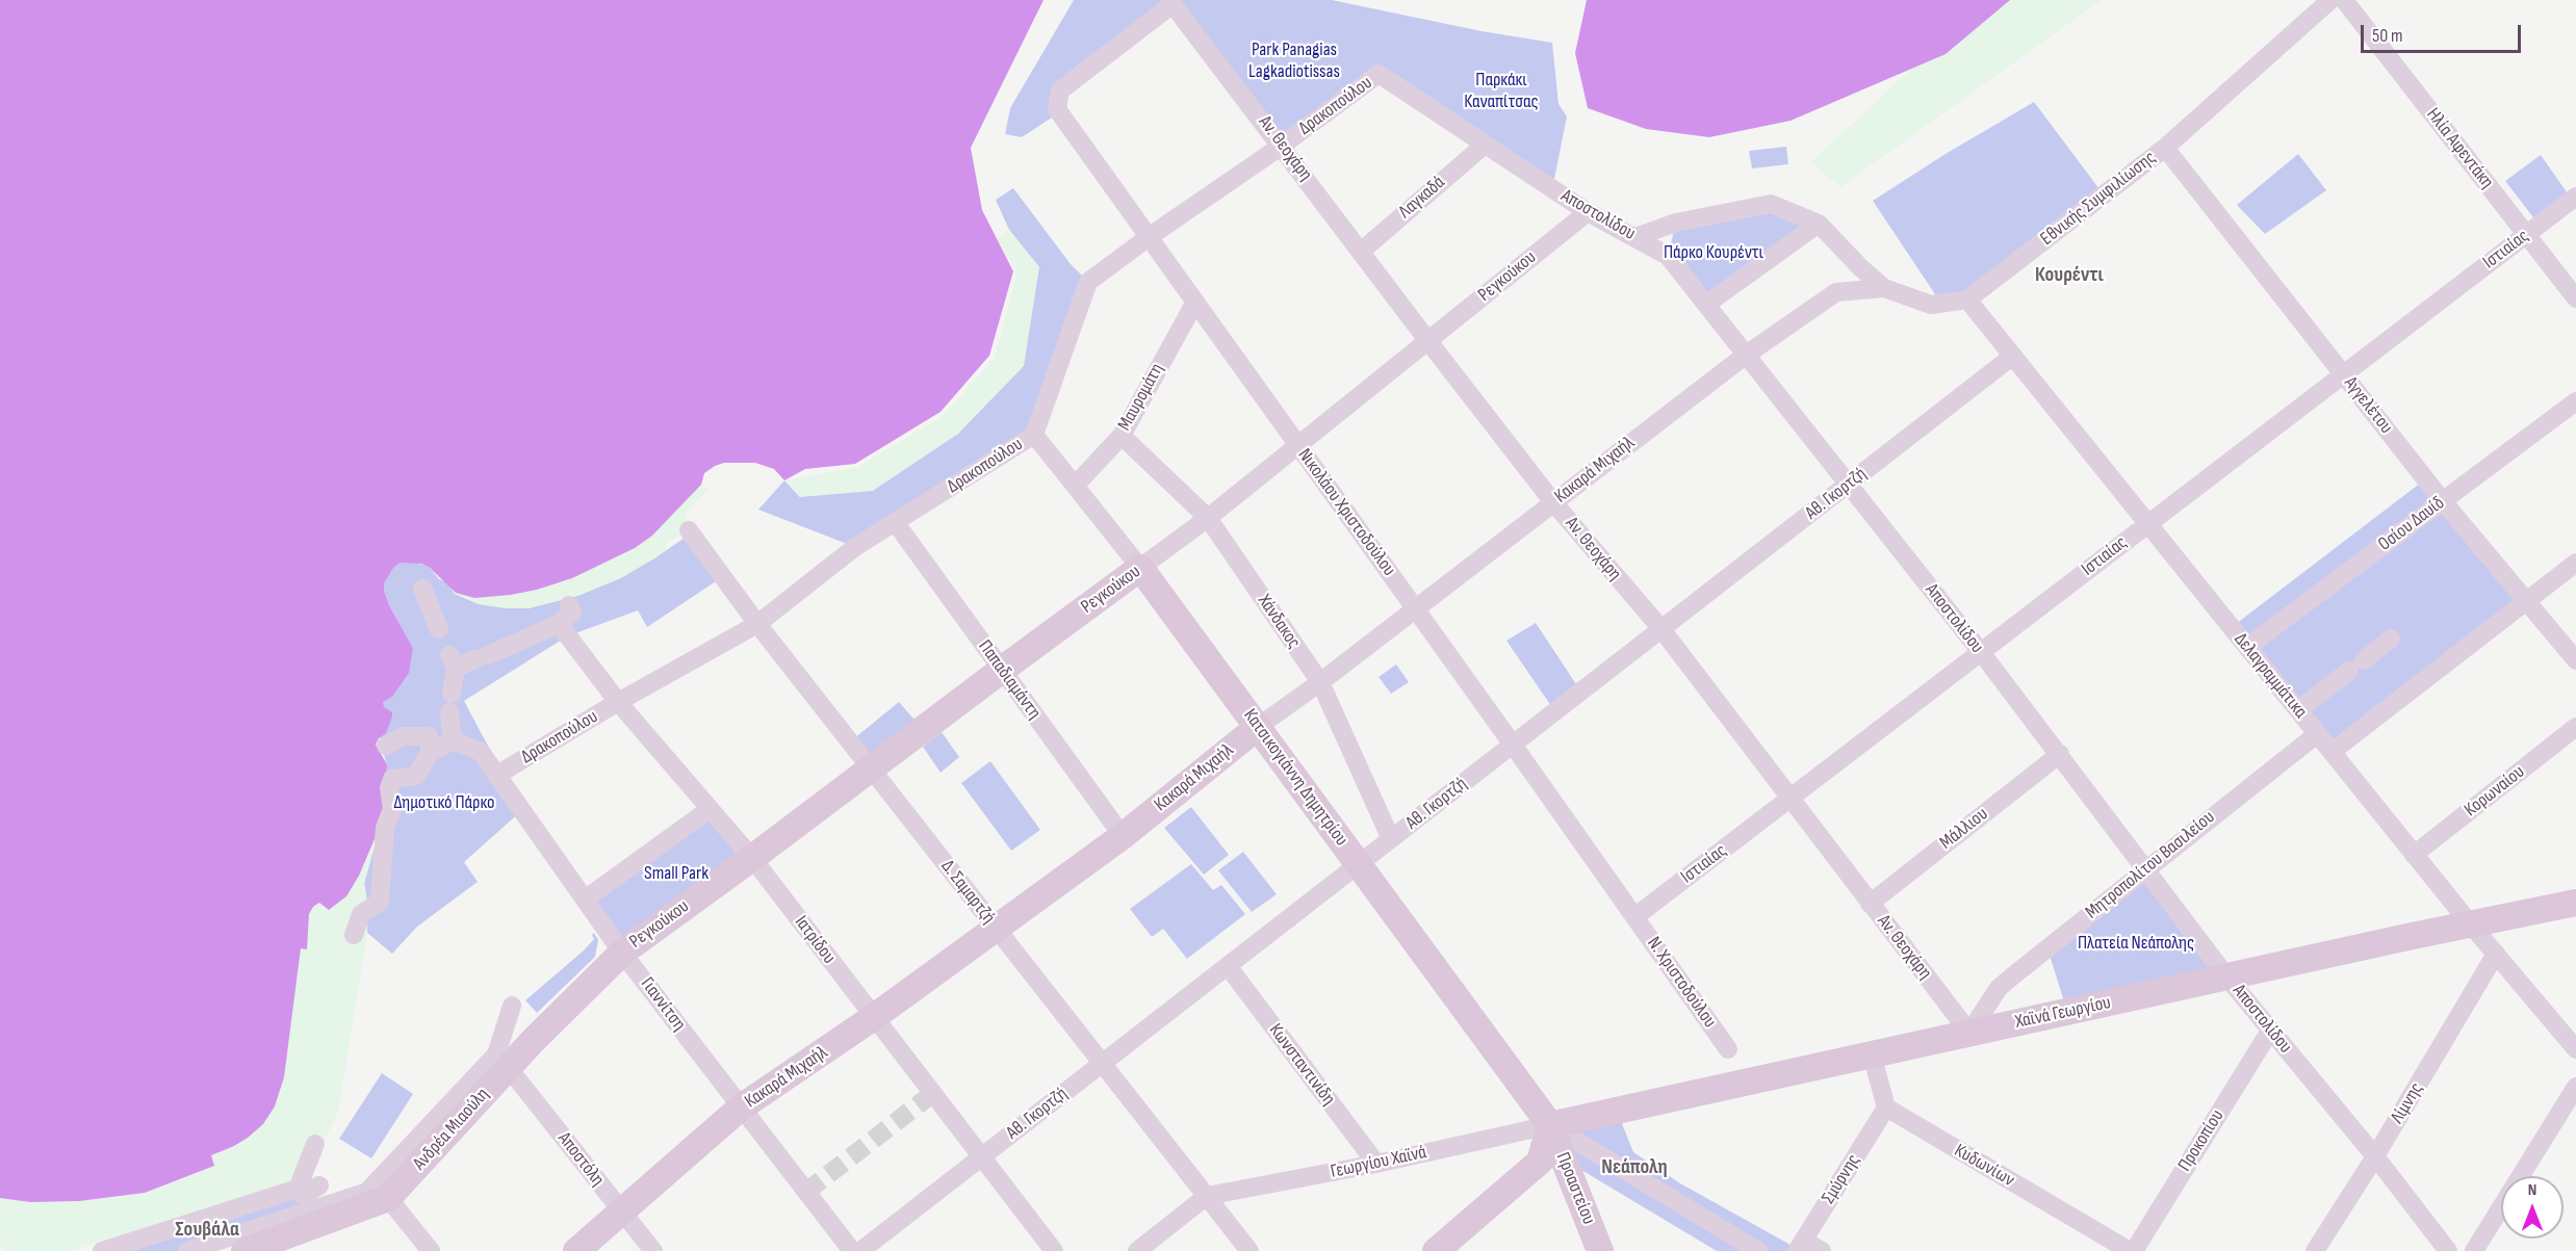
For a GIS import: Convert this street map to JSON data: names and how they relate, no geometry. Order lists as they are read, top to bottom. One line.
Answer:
{"streets":{"main road":["Ρεγκούκου","Κακαρά Μιχαήλ","Κατσικογιάννη Δημητρίου","Χαϊνά Γεωργίου","Ανδρέα Μιαούλη","Προαστείου"],"street":["Δρακοπούλου","Αν. Θεοχάρη","Ηλία Αφεντάκη","Λαγκαδά","Εθνικής Συμφιλίωσης","Αποστολίδου","Ιστιαίας","Μαυρομάτη","Αγγελέτου","Αθ. Γκορτζή","Νικολάου Χριστοδούλου","Οσίου Δαυίδ","Χάνδακος","Δελαγραμμάτικα","Παπαδιαμάντη","Κορωναίου","Μάλλιου","Μητροπολίτου Βασιλείου","Δ. Σαμαρτζή","Ιατρίδου","Ν. Χριστοδούλου","Γιαννίτση","Κωνσταντινίδη","Λίμνης","Προκοπίου","Αποστόλη","Γεωργίου Χαϊνά","Κυδωνίων","Σμύρνης"]},"crossings":[["Δρακοπούλου","Αν. Θεοχάρη"],["Δρακοπούλου","Αποστολίδου"],["Δρακοπούλου","Νικολάου Χριστοδούλου"],["Δρακοπούλου","Παπαδιαμάντη"],["Δρακοπούλου","Κατσικογιάννη Δημητρίου"],["Δρακοπούλου","Δ. Σαμαρτζή"],["Δρακοπούλου","Ιατρίδου"],["Δρακοπούλου","Γιαννίτση"],["Αν. Θεοχάρη","Λαγκαδά"],["Αν. Θεοχάρη","Ιστιαίας"],["Αν. Θεοχάρη","Ρεγκούκου"],["Αν. Θεοχάρη","Κακαρά Μιχαήλ"],["Αν. Θεοχάρη","Αθ. Γκορτζή"],["Αν. Θεοχάρη","Νικολάου Χριστοδούλου"],["Αν. Θεοχάρη","Μάλλιου"],["Αν. Θεοχάρη","Μητροπολίτου Βασιλείου"],["Αν. Θεοχάρη","Χαϊνά Γεωργίου"],["Ηλία Αφεντάκη","Ιστιαίας"],["Λαγκαδά","Αποστολίδου"],["Εθνικής Συμφιλίωσης","Αγγελέτου"],["Εθνικής Συμφιλίωσης","Κακαρά Μιχαήλ"],["Εθνικής Συμφιλίωσης","Δελαγραμμάτικα"],["Αποστολίδου","Ιστιαίας"],["Αποστολίδου","Ρεγκούκου"],["Αποστολίδου","Κακαρά Μιχαήλ"],["Αποστολίδου","Αθ. Γκορτζή"],["Αποστολίδου","Μάλλιου"],["Αποστολίδου","Μητροπολίτου Βασιλείου"],["Αποστολίδου","Χαϊνά Γεωργίου"],["Αποστολίδου","Λίμνης"],["Αποστολίδου","Προκοπίου"],["Ιστιαίας","Αγγελέτου"],["Ιστιαίας","Νικολάου Χριστοδούλου"],["Ιστιαίας","Δελαγραμμάτικα"],["Ιστιαίας","Ν. Χριστοδούλου"],["Ρεγκούκου","Νικολάου Χριστοδούλου"],["Ρεγκούκου","Χάνδακος"],["Ρεγκούκου","Παπαδιαμάντη"],["Ρεγκούκου","Κατσικογιάννη Δημητρίου"],["Ρεγκούκου","Δ. Σαμαρτζή"],["Ρεγκούκου","Ιατρίδου"],["Ρεγκούκου","Γιαννίτση"],["Ρεγκούκου","Ανδρέα Μιαούλη"],["Μαυρομάτη","Νικολάου Χριστοδούλου"],["Μαυρομάτη","Χάνδακος"],["Μαυρομάτη","Κατσικογιάννη Δημητρίου"],["Αγγελέτου","Οσίου Δαυίδ"],["Κακαρά Μιχαήλ","Νικολάου Χριστοδούλου"],["Κακαρά Μιχαήλ","Χάνδακος"],["Κακαρά Μιχαήλ","Παπαδιαμάντη"],["Κακαρά Μιχαήλ","Κατσικογιάννη Δημητρίου"],["Κακαρά Μιχαήλ","Δ. Σαμαρτζή"],["Κακαρά Μιχαήλ","Ιατρίδου"],["Κακαρά Μιχαήλ","Γιαννίτση"],["Κακαρά Μιχαήλ","Αποστόλη"],["Αθ. Γκορτζή","Νικολάου Χριστοδούλου"],["Αθ. Γκορτζή","Χάνδακος"],["Αθ. Γκορτζή","Δελαγραμμάτικα"],["Αθ. Γκορτζή","Κατσικογιάννη Δημητρίου"],["Αθ. Γκορτζή","Δ. Σαμαρτζή"],["Αθ. Γκορτζή","Ιατρίδου"],["Αθ. Γκορτζή","Κωνσταντινίδη"],["Νικολάου Χριστοδούλου","Ν. Χριστοδούλου"],["Οσίου Δαυίδ","Δελαγραμμάτικα"],["Δελαγραμμάτικα","Κορωναίου"],["Δελαγραμμάτικα","Μητροπολίτου Βασιλείου"],["Δελαγραμμάτικα","Χαϊνά Γεωργίου"],["Δελαγραμμάτικα","Λίμνης"],["Κατσικογιάννη Δημητρίου","Χαϊνά Γεωργίου"],["Κατσικογιάννη Δημητρίου","Γεωργίου Χαϊνά"],["Κατσικογιάννη Δημητρίου","Προαστείου"],["Μητροπολίτου Βασιλείου","Χαϊνά Γεωργίου"],["Δ. Σαμαρτζή","Γεωργίου Χαϊνά"],["Γιαννίτση","Ανδρέα Μιαούλη"],["Χαϊνά Γεωργίου","Γεωργίου Χαϊνά"],["Χαϊνά Γεωργίου","Προαστείου"],["Κωνσταντινίδη","Γεωργίου Χαϊνά"],["Ανδρέα Μιαούλη","Αποστόλη"],["Προκοπίου","Κυδωνίων"],["Γεωργίου Χαϊνά","Προαστείου"],["Κυδωνίων","Σμύρνης"]],"districts":["Κουρέντι","Νεάπολη","Σουβάλα"],"parks":["Park Panagias Lagkadiotissas","Παρκάκι Καναπίτσας","Πάρκο Κουρέντι","Δημοτικό Πάρκο","Small Park","Πλατεία Νεάπολης"],"scale_bar":"50 m","north":"top"}
